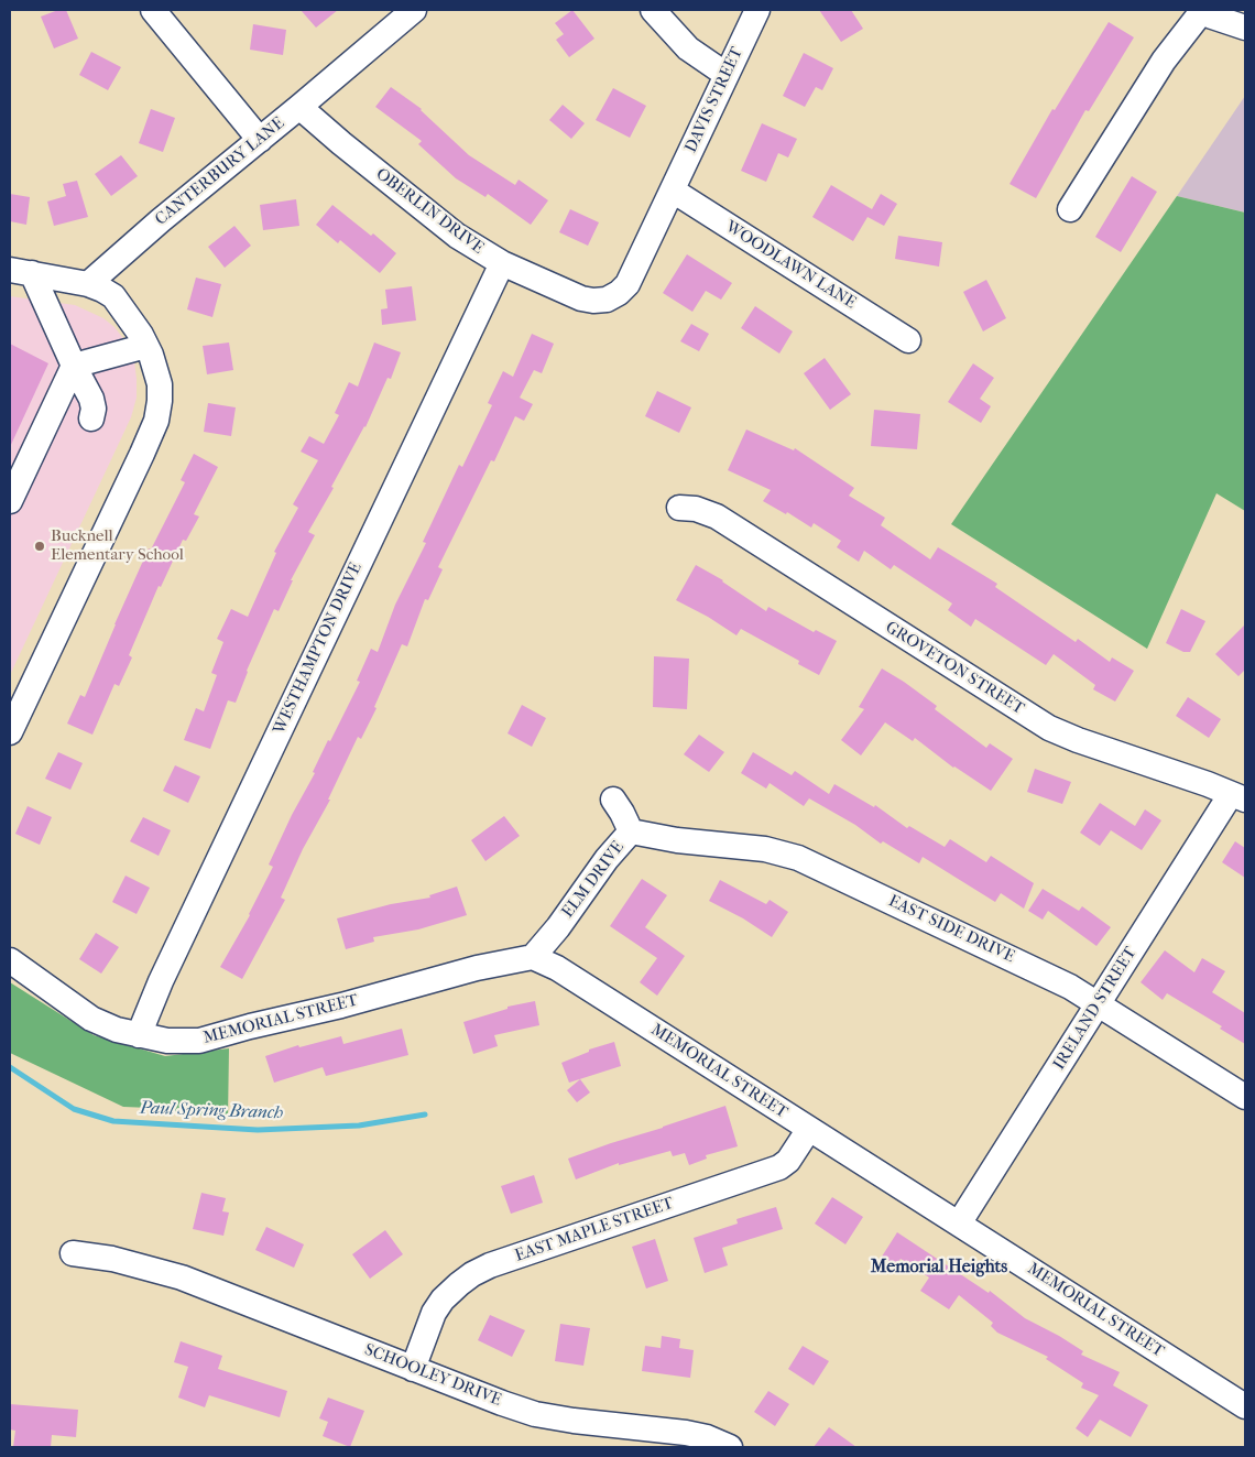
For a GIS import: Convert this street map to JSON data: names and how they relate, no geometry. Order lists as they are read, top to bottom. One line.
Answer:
{"streets":{"street":["DAVIS STREET","CANTERBURY LANE","OBERLIN DRIVE","WOODLAWN LANE","WESTHAMPTON DRIVE","GROVETON STREET","ELM DRIVE","EAST SIDE DRIVE","IRELAND STREET","MEMORIAL STREET","EAST MAPLE STREET","SCHOOLEY DRIVE"]},"crossings":[["DAVIS STREET","OBERLIN DRIVE"],["DAVIS STREET","WOODLAWN LANE"],["CANTERBURY LANE","OBERLIN DRIVE"],["OBERLIN DRIVE","WOODLAWN LANE"],["OBERLIN DRIVE","WESTHAMPTON DRIVE"],["WESTHAMPTON DRIVE","MEMORIAL STREET"],["GROVETON STREET","IRELAND STREET"],["ELM DRIVE","EAST SIDE DRIVE"],["ELM DRIVE","MEMORIAL STREET"],["EAST SIDE DRIVE","IRELAND STREET"],["IRELAND STREET","MEMORIAL STREET"],["MEMORIAL STREET","EAST MAPLE STREET"],["EAST MAPLE STREET","SCHOOLEY DRIVE"]],"districts":["Memorial Heights"],"water":["Paul Spring Branch"],"places":["Bucknell Elementary School"]}
